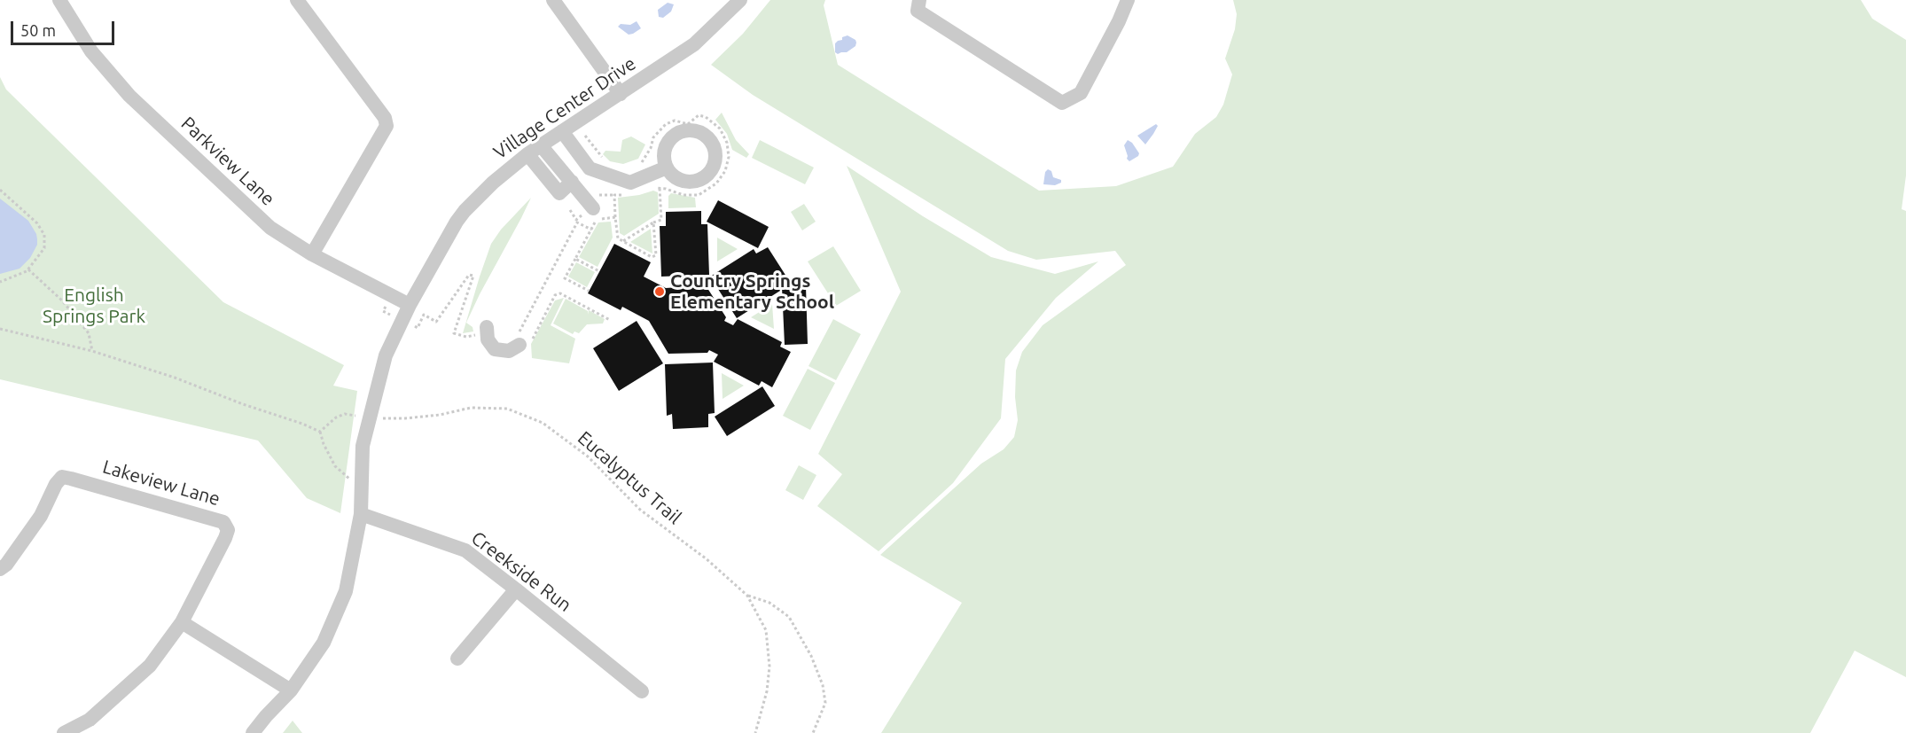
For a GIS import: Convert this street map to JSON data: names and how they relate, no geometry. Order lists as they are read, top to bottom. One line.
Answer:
{"streets":{"street":["Village Center Drive","Parkview Lane","Lakeview Lane","Creekside Run"],"path":["Eucalyptus Trail"]},"crossings":[["Village Center Drive","Parkview Lane"],["Village Center Drive","Eucalyptus Trail"],["Village Center Drive","Creekside Run"]],"parks":["English Springs Park"],"places":["Country Springs Elementary School"],"scale_bar":"50 m"}
